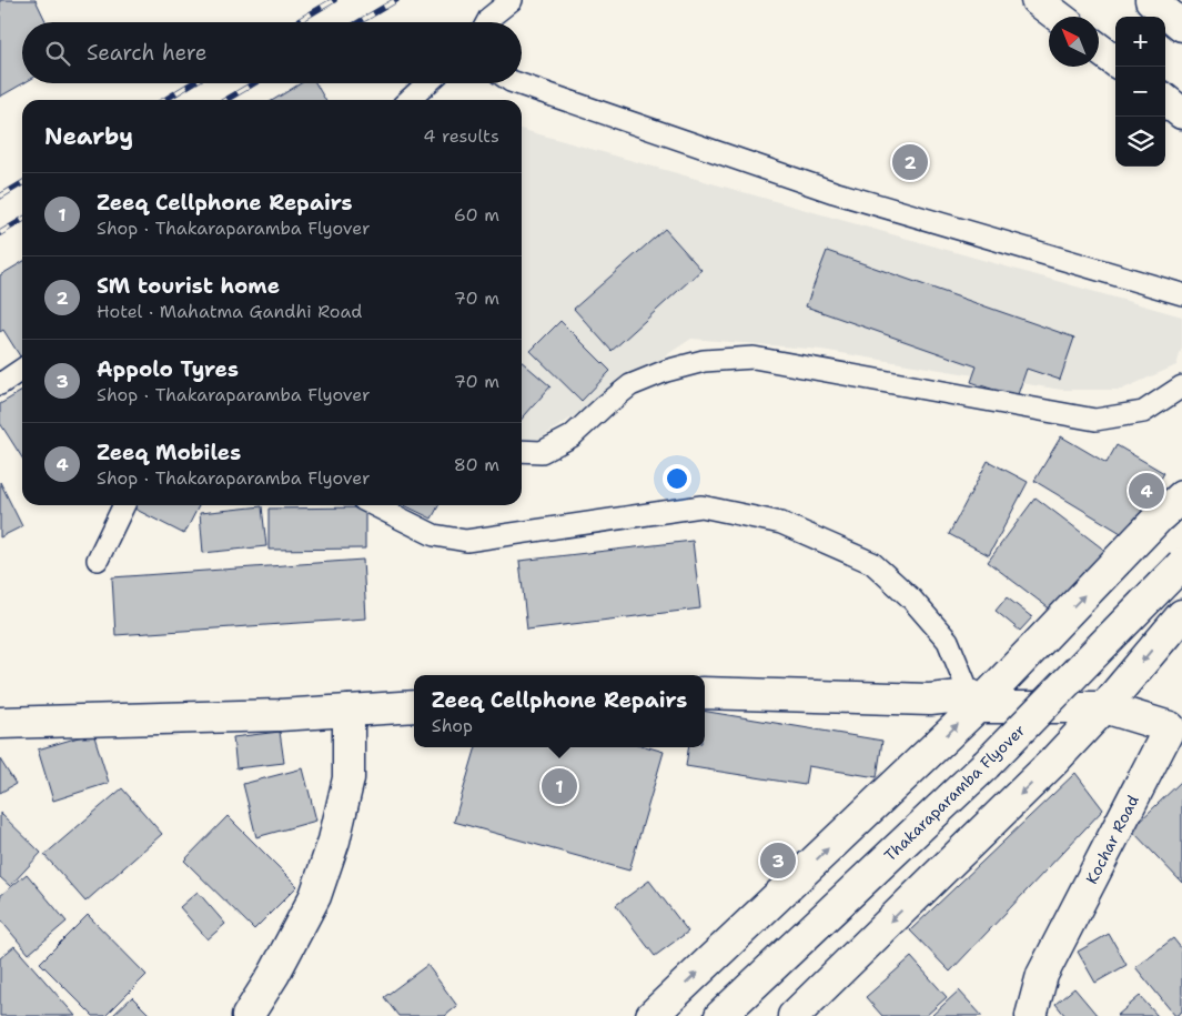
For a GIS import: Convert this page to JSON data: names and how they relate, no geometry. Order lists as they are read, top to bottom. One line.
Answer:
{"streets":{"street":["Thakaraparamba Flyover","Kochar Road"]},"north":"top left","page":{"map_buttons":["+","−"],"search":"Search here","heading":["Nearby","4 results"],"pins":["2","4","1","3"],"list":[{"mark":"1","name":"Zeeq Cellphone Repairs","note":"Shop · Thakaraparamba Flyover","value":"60 m"},{"mark":"2","name":"SM tourist home","note":"Hotel · Mahatma Gandhi Road","value":"70 m"},{"mark":"3","name":"Appolo Tyres","note":"Shop · Thakaraparamba Flyover","value":"70 m"},{"mark":"4","name":"Zeeq Mobiles","note":"Shop · Thakaraparamba Flyover","value":"80 m"}],"popup":["Zeeq Cellphone Repairs","Shop"]}}
